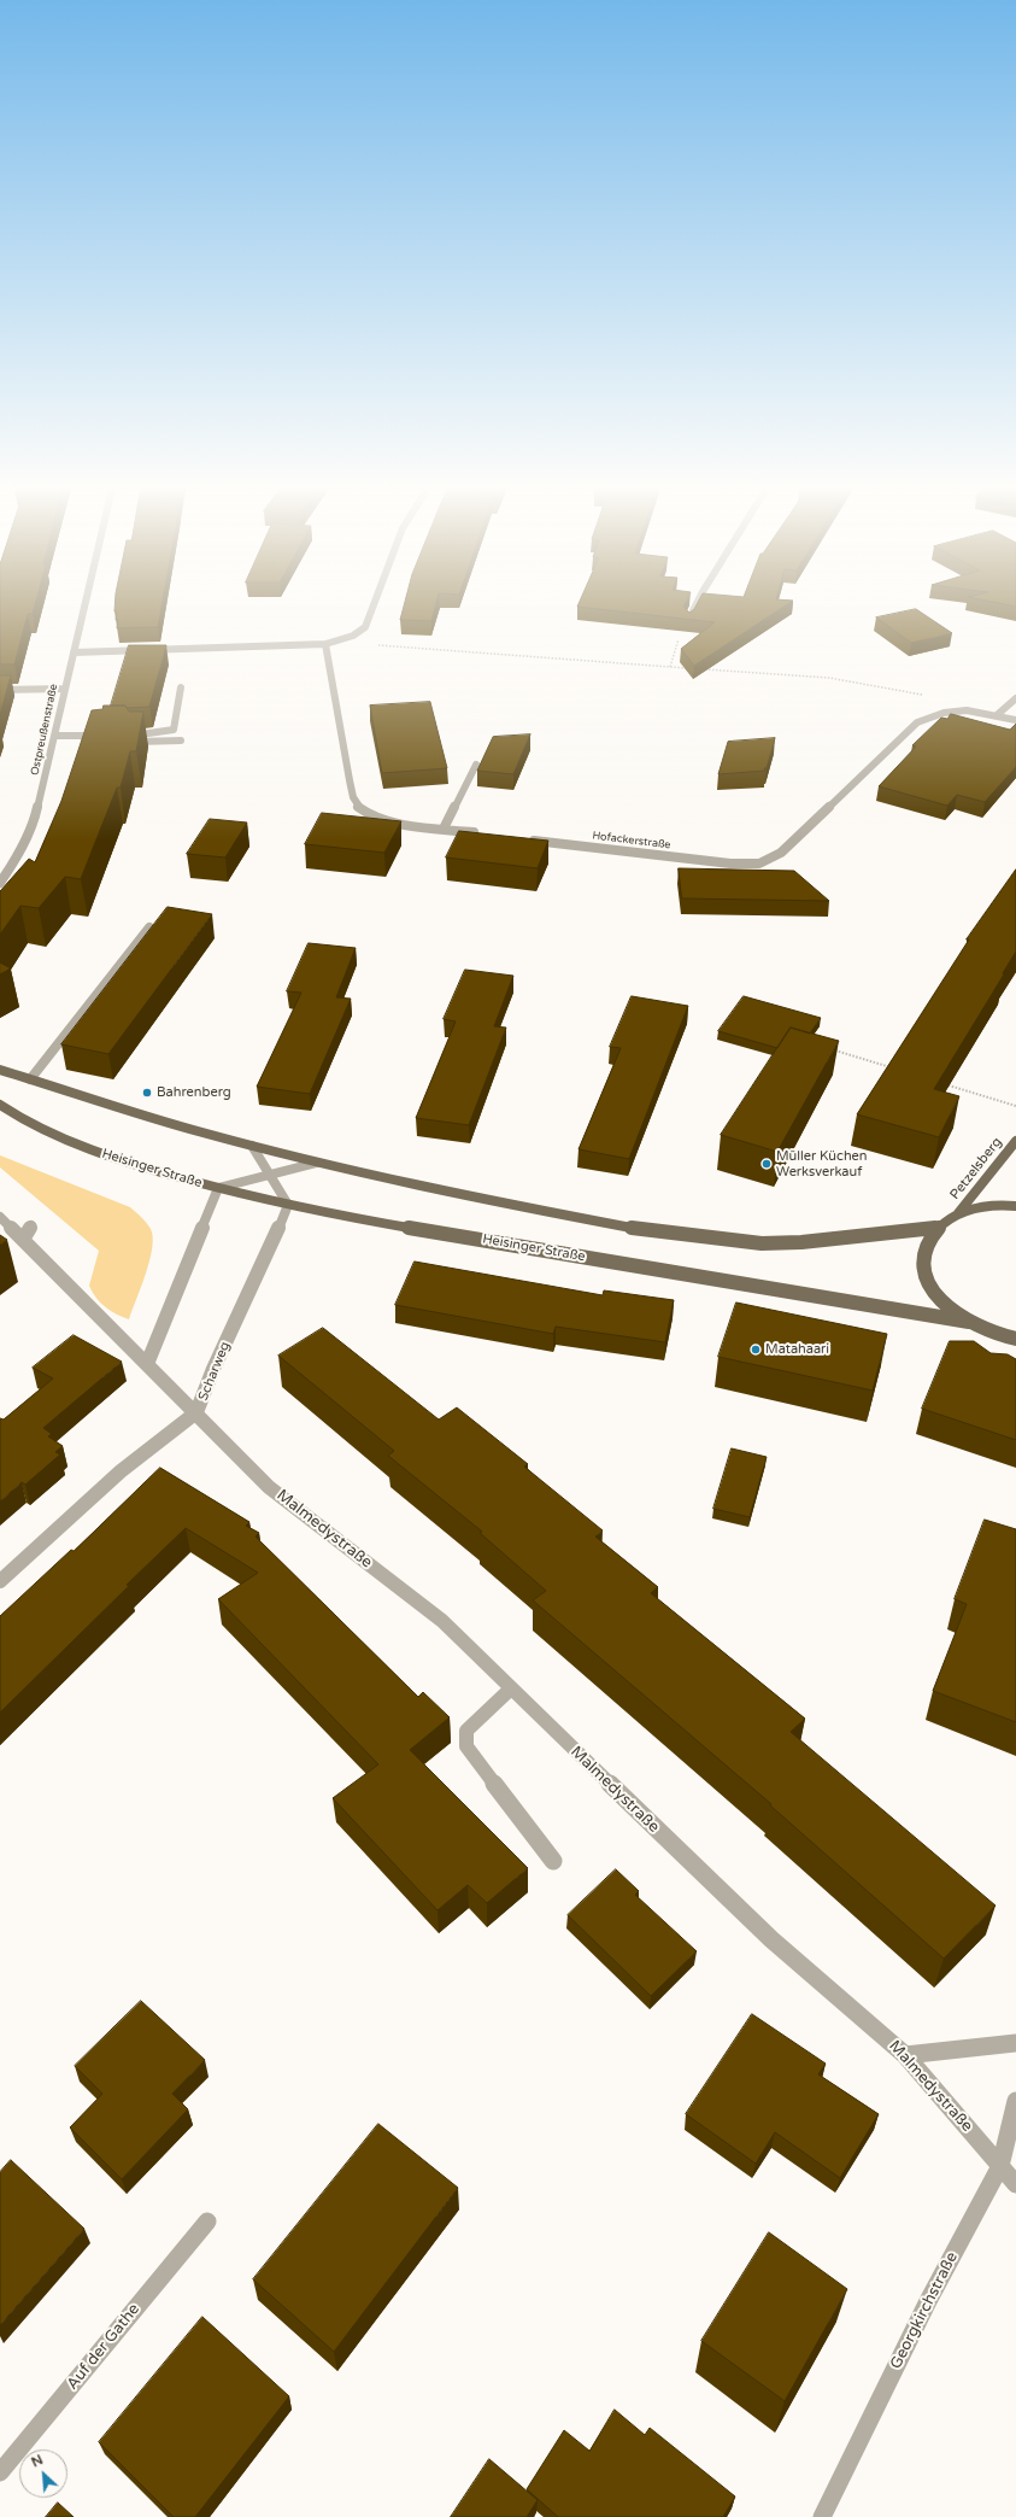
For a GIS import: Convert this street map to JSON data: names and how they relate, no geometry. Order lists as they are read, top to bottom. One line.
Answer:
{"streets":{"main road":["Heisinger Straße","Petzelsberg"],"street":["Ostpreußenstraße","Hofackerstraße","Scharweg","Malmedystraße","Georgkirchstraße","Auf der Gathe"]},"crossings":[["Heisinger Straße","Scharweg"],["Scharweg","Malmedystraße"],["Malmedystraße","Georgkirchstraße"]],"places":["Bahrenberg","Müller Küchen Werksverkauf","Matahaari"],"north":"top left"}
